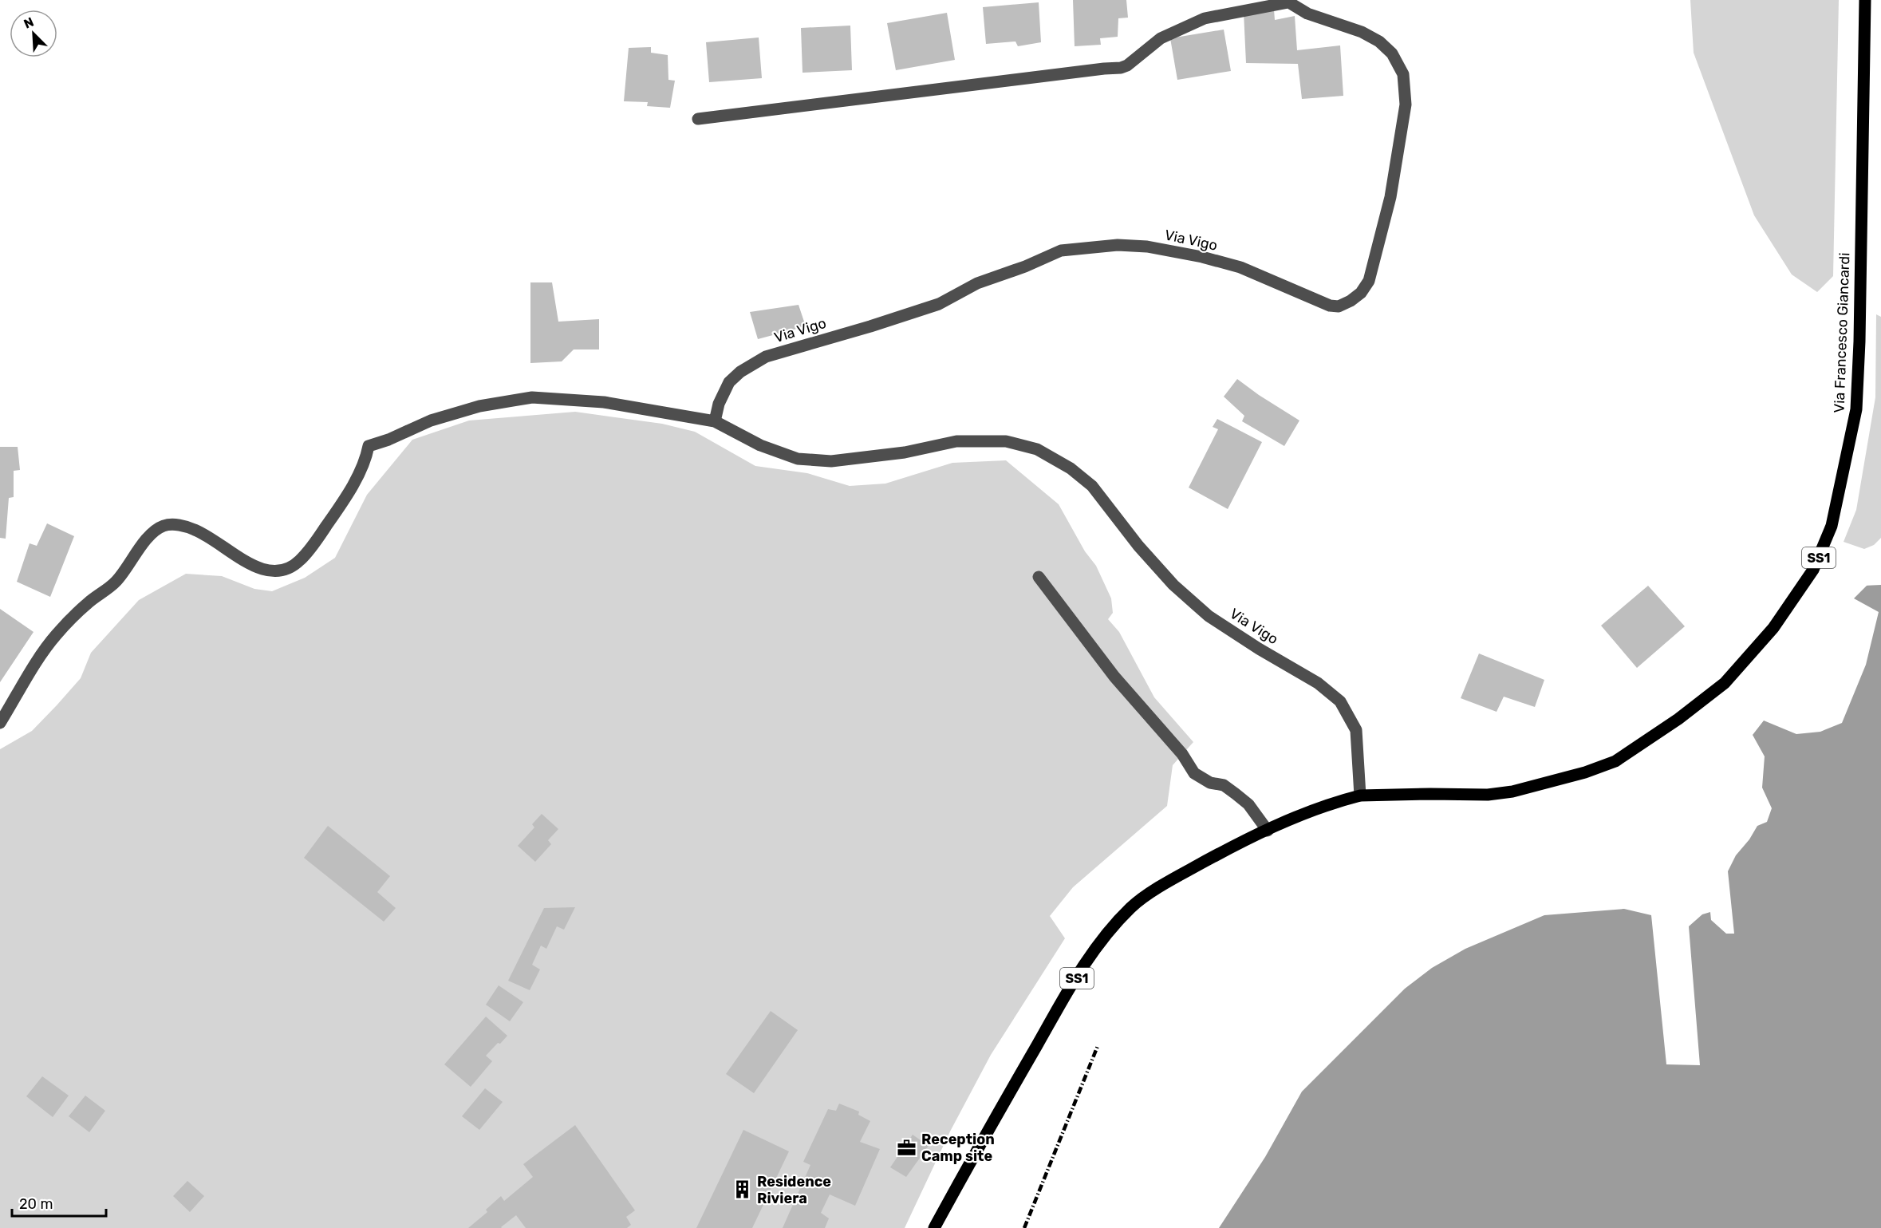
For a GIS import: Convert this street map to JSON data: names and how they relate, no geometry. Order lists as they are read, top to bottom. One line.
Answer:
{"streets":{"main road":["Via Francesco Giancardi","SS1"],"street":["Via Vigo"]},"crossings":[["Via Vigo","Via Francesco Giancardi"],["Via Vigo","SS1"],["Via Francesco Giancardi","SS1"]],"places":{"office":["Reception Camp site"],"building":["Residence Riviera"]},"scale_bar":"20 m","north":"top left"}
